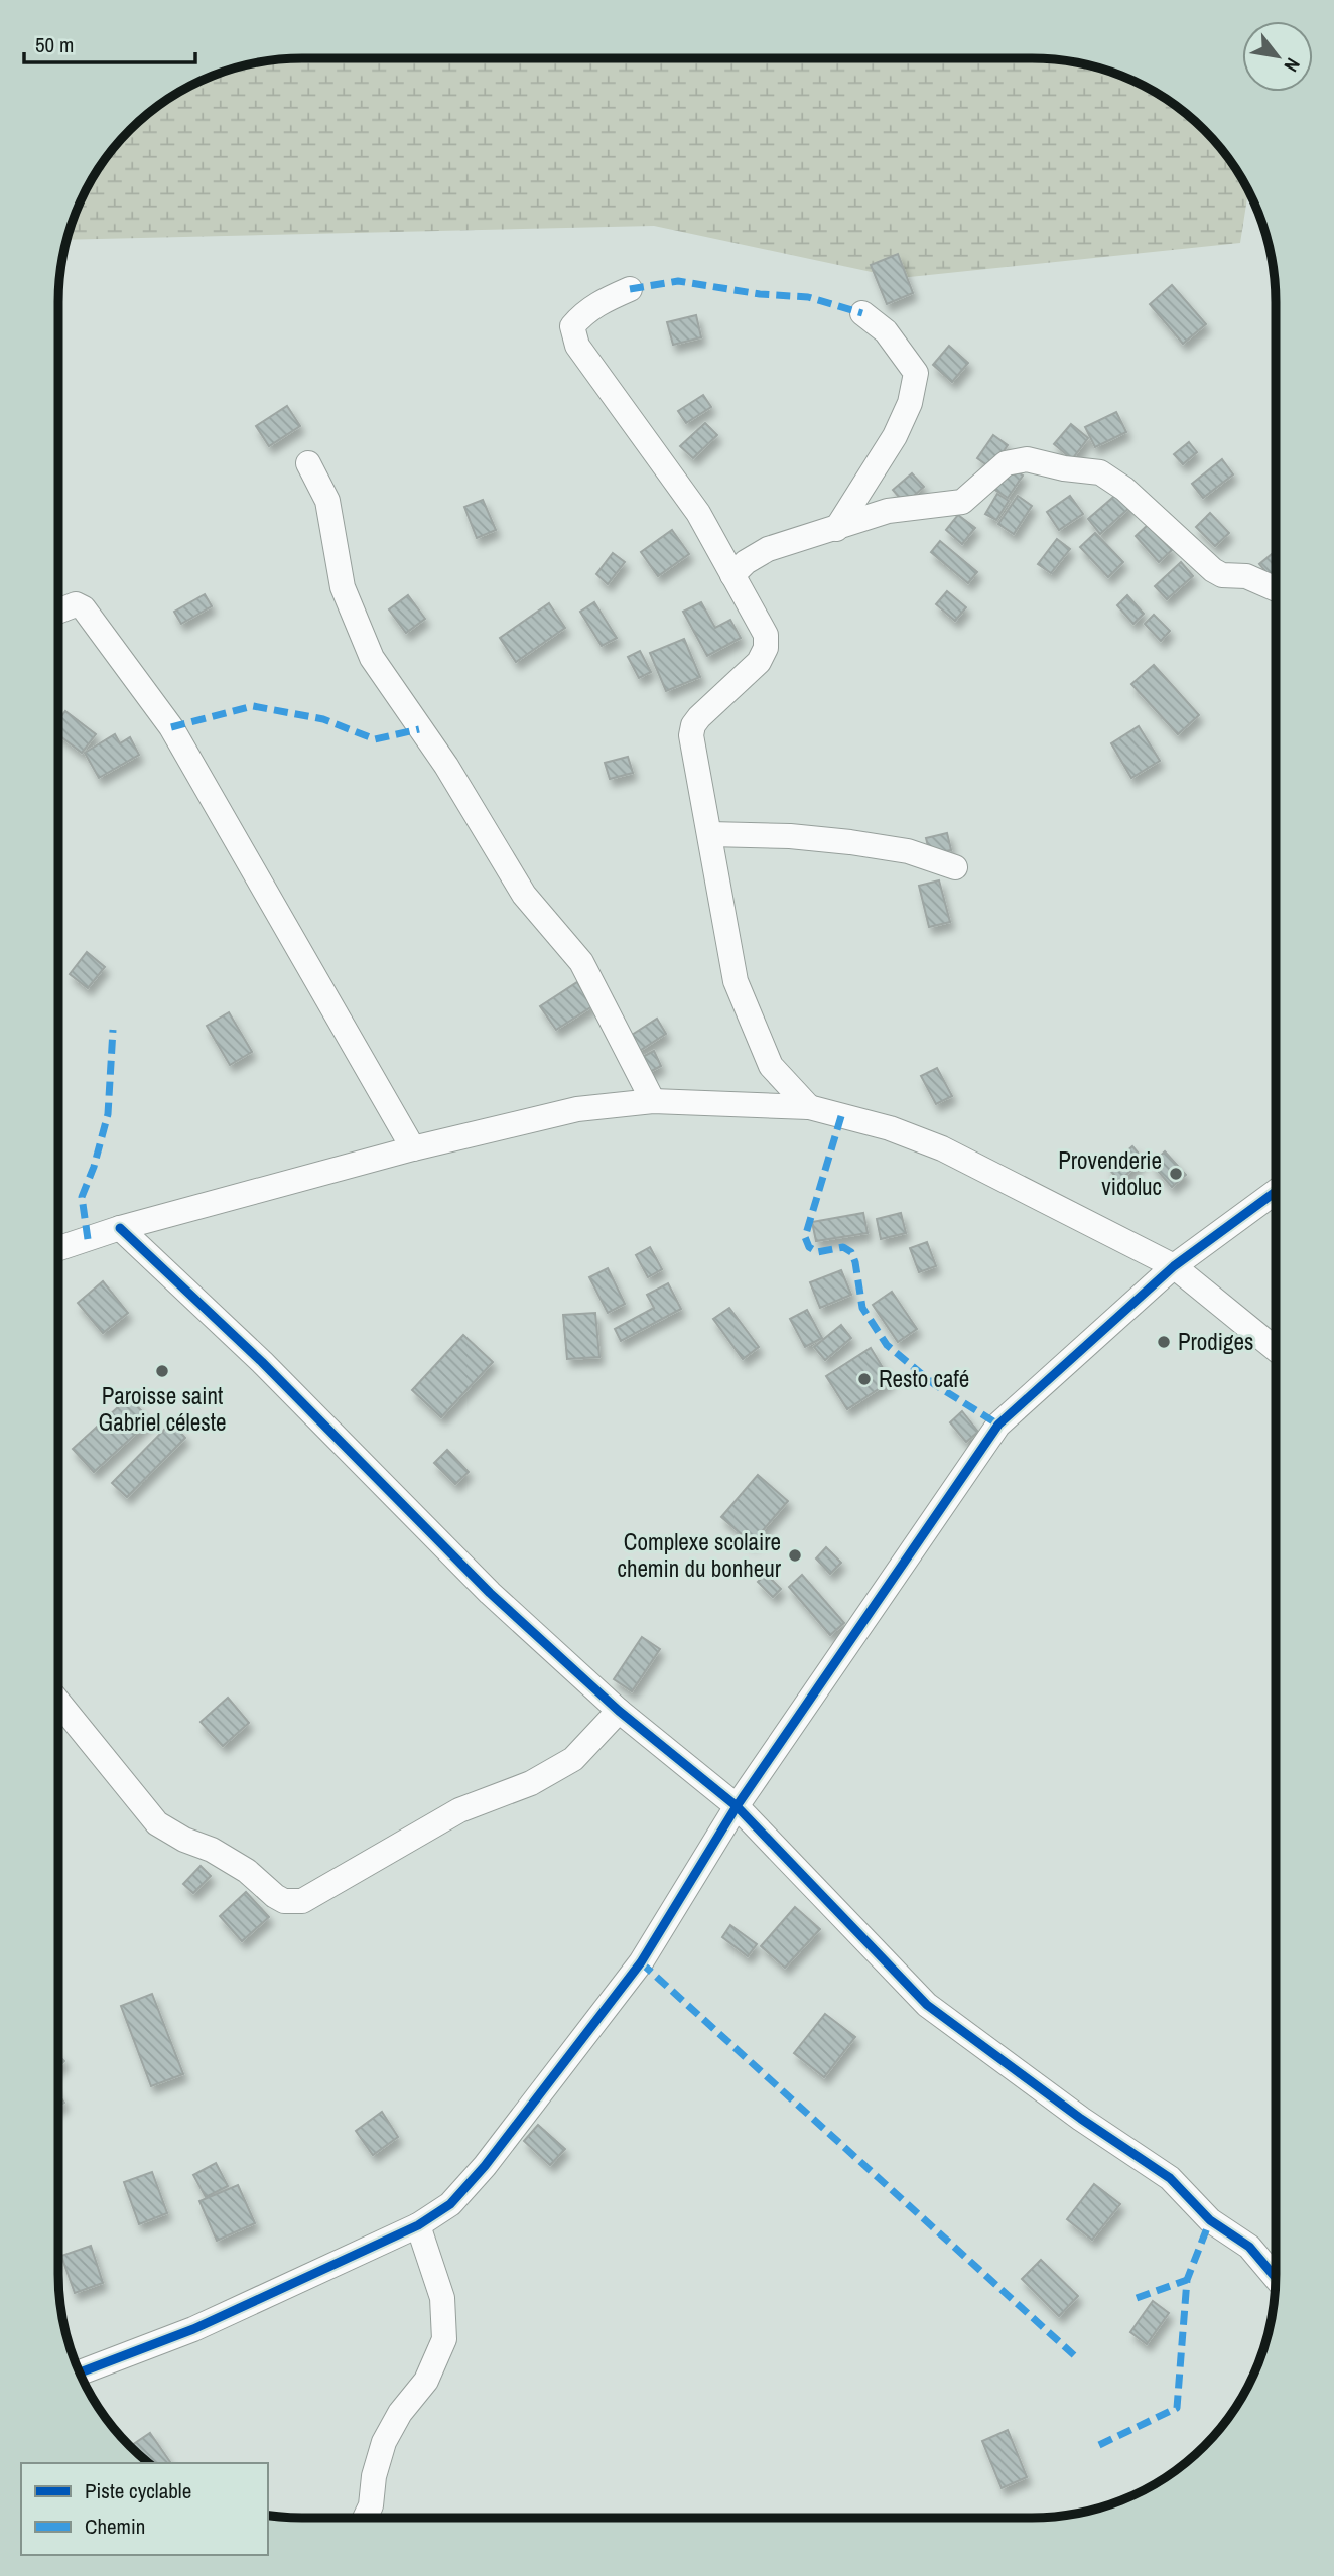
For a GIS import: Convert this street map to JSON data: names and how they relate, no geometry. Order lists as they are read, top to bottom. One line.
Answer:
{"places":["Provenderie vidoluc","Prodiges","Paroisse saint Gabriel céleste","Resto café","Complexe scolaire chemin du bonheur"],"legend":["Piste cyclable","Chemin"],"scale_bar":"50 m","north":"bottom right"}
